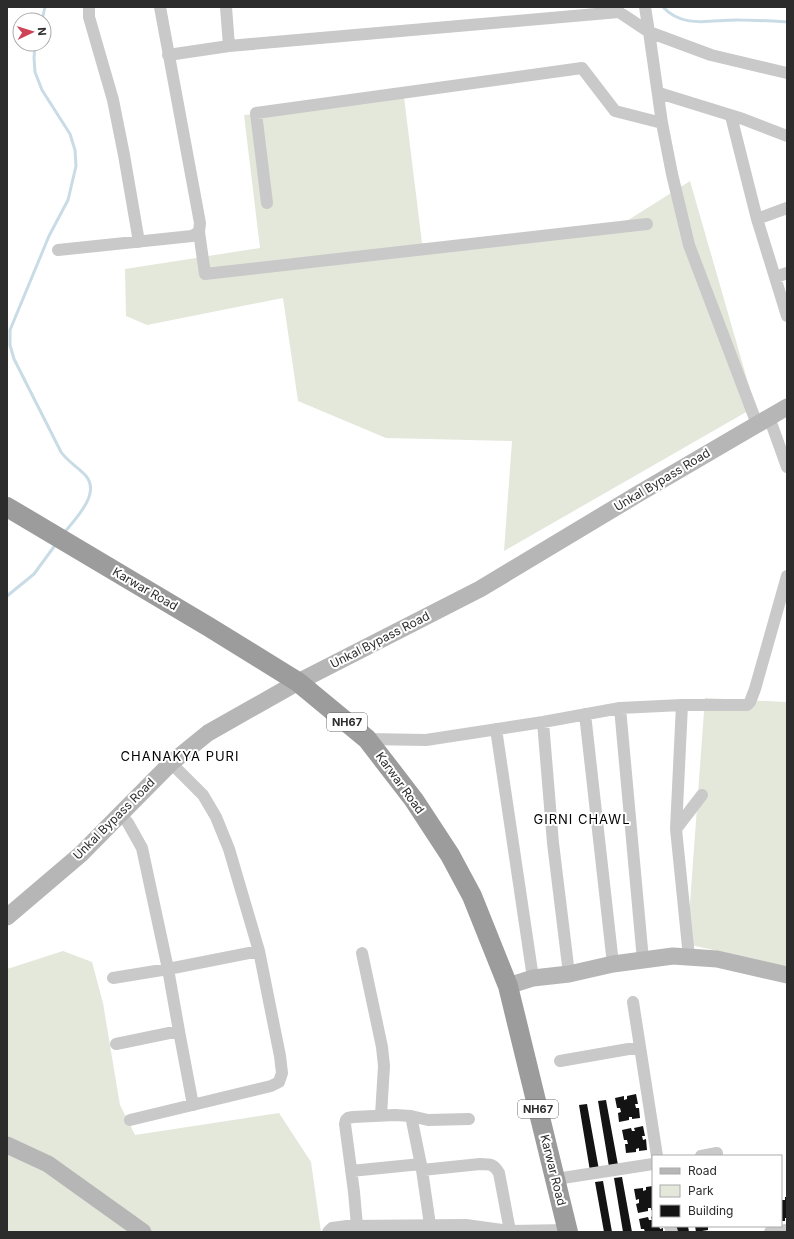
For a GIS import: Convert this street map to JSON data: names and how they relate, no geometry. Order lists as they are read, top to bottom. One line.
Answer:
{"streets":{"highway":["Karwar Road","NH67"],"main road":["Unkal Bypass Road"]},"crossings":[["Unkal Bypass Road","Karwar Road"]],"districts":["CHANAKYA PURI","GIRNI CHAWL"],"legend":["Road","Park","Building"],"north":"right"}
